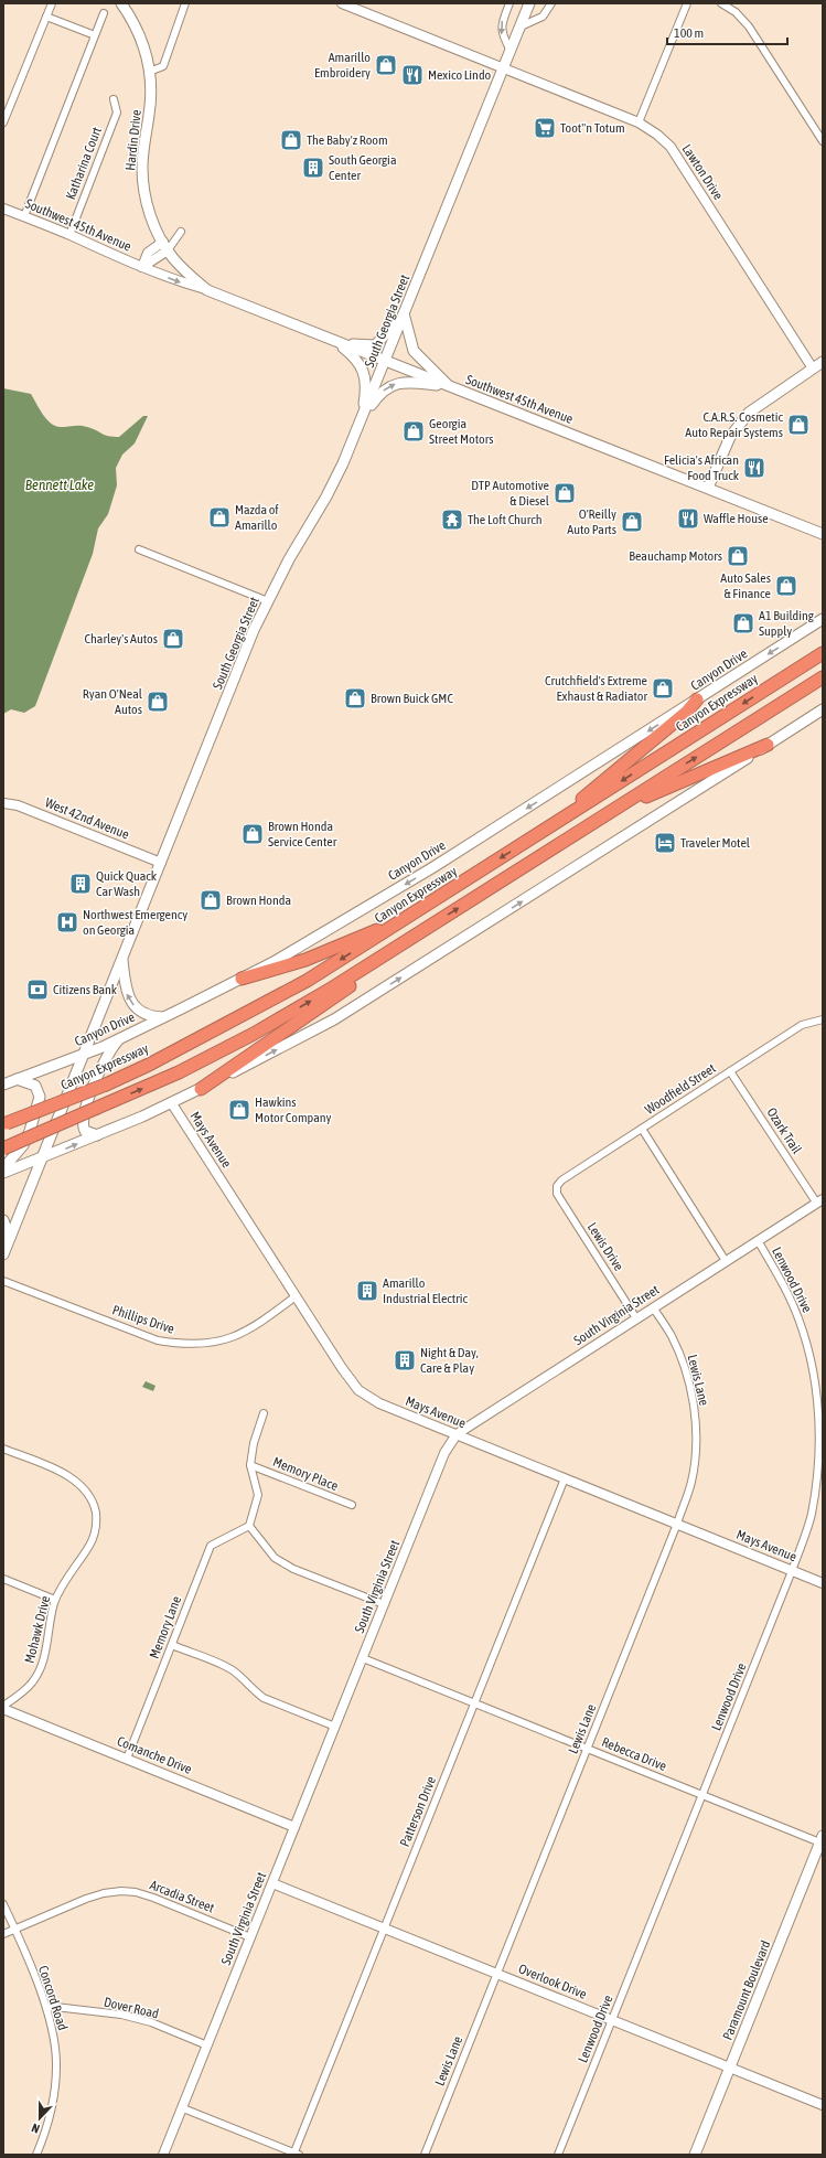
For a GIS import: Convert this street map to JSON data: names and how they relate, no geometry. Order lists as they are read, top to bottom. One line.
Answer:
{"streets":{"highway":["Canyon Expressway"],"main road":["Hardin Drive","Southwest 45th Avenue","South Georgia Street","Canyon Drive","Paramount Boulevard"],"street":["Katharina Court","Lawton Drive","West 42nd Avenue","Woodfield Street","Ozark Trail","Mays Avenue","Lewis Drive","Lenwood Drive","South Virginia Street","Phillips Drive","Lewis Lane","Memory Place","Memory Lane","Mohawk Drive","Rebecca Drive","Comanche Drive","Patterson Drive","Arcadia Street","Overlook Drive","Concord Road","Dover Road"]},"crossings":[["Hardin Drive","Southwest 45th Avenue"],["Katharina Court","Southwest 45th Avenue"],["Lawton Drive","South Georgia Street"],["Southwest 45th Avenue","South Georgia Street"],["South Georgia Street","Canyon Drive"],["South Georgia Street","West 42nd Avenue"],["Woodfield Street","Ozark Trail"],["Woodfield Street","Lewis Drive"],["Ozark Trail","South Virginia Street"],["Mays Avenue","Lenwood Drive"],["Mays Avenue","South Virginia Street"],["Mays Avenue","Phillips Drive"],["Mays Avenue","Lewis Lane"],["Mays Avenue","Patterson Drive"],["Lewis Drive","South Virginia Street"],["Lenwood Drive","South Virginia Street"],["Lenwood Drive","Rebecca Drive"],["Lenwood Drive","Overlook Drive"],["South Virginia Street","Lewis Lane"],["South Virginia Street","Rebecca Drive"],["South Virginia Street","Comanche Drive"],["South Virginia Street","Arcadia Street"],["South Virginia Street","Overlook Drive"],["South Virginia Street","Dover Road"],["Lewis Lane","Rebecca Drive"],["Lewis Lane","Overlook Drive"],["Memory Lane","Comanche Drive"],["Rebecca Drive","Patterson Drive"],["Rebecca Drive","Paramount Boulevard"],["Patterson Drive","Overlook Drive"],["Arcadia Street","Concord Road"],["Overlook Drive","Paramount Boulevard"],["Concord Road","Dover Road"]],"water":["Bennett Lake"],"places":{"shop":["Amarillo Embroidery","The Baby'z Room","C.A.R.S. Cosmetic Auto Repair Systems","Georgia Street Motors","DTP Automotive & Diesel","Mazda of Amarillo","O'Reilly Auto Parts","Beauchamp Motors","Auto Sales & Finance","A1 Building Supply","Charley's Autos","Crutchfield's Extreme Exhaust & Radiator","Brown Buick GMC","Ryan O'Neal Autos","Brown Honda Service Center","Brown Honda","Hawkins Motor Company"],"restaurant":["Mexico Lindo","Felicia's African Food Truck","Waffle House"],"supermarket":["Toot\"n Totum"],"building":["South Georgia Center","Quick Quack Car Wash","Amarillo Industrial Electric","Night & Day, Care & Play"],"temple":["The Loft Church"],"hotel":["Traveler Motel"],"hospital":["Northwest Emergency on Georgia"],"bank":["Citizens Bank"]},"scale_bar":"100 m","north":"bottom"}
